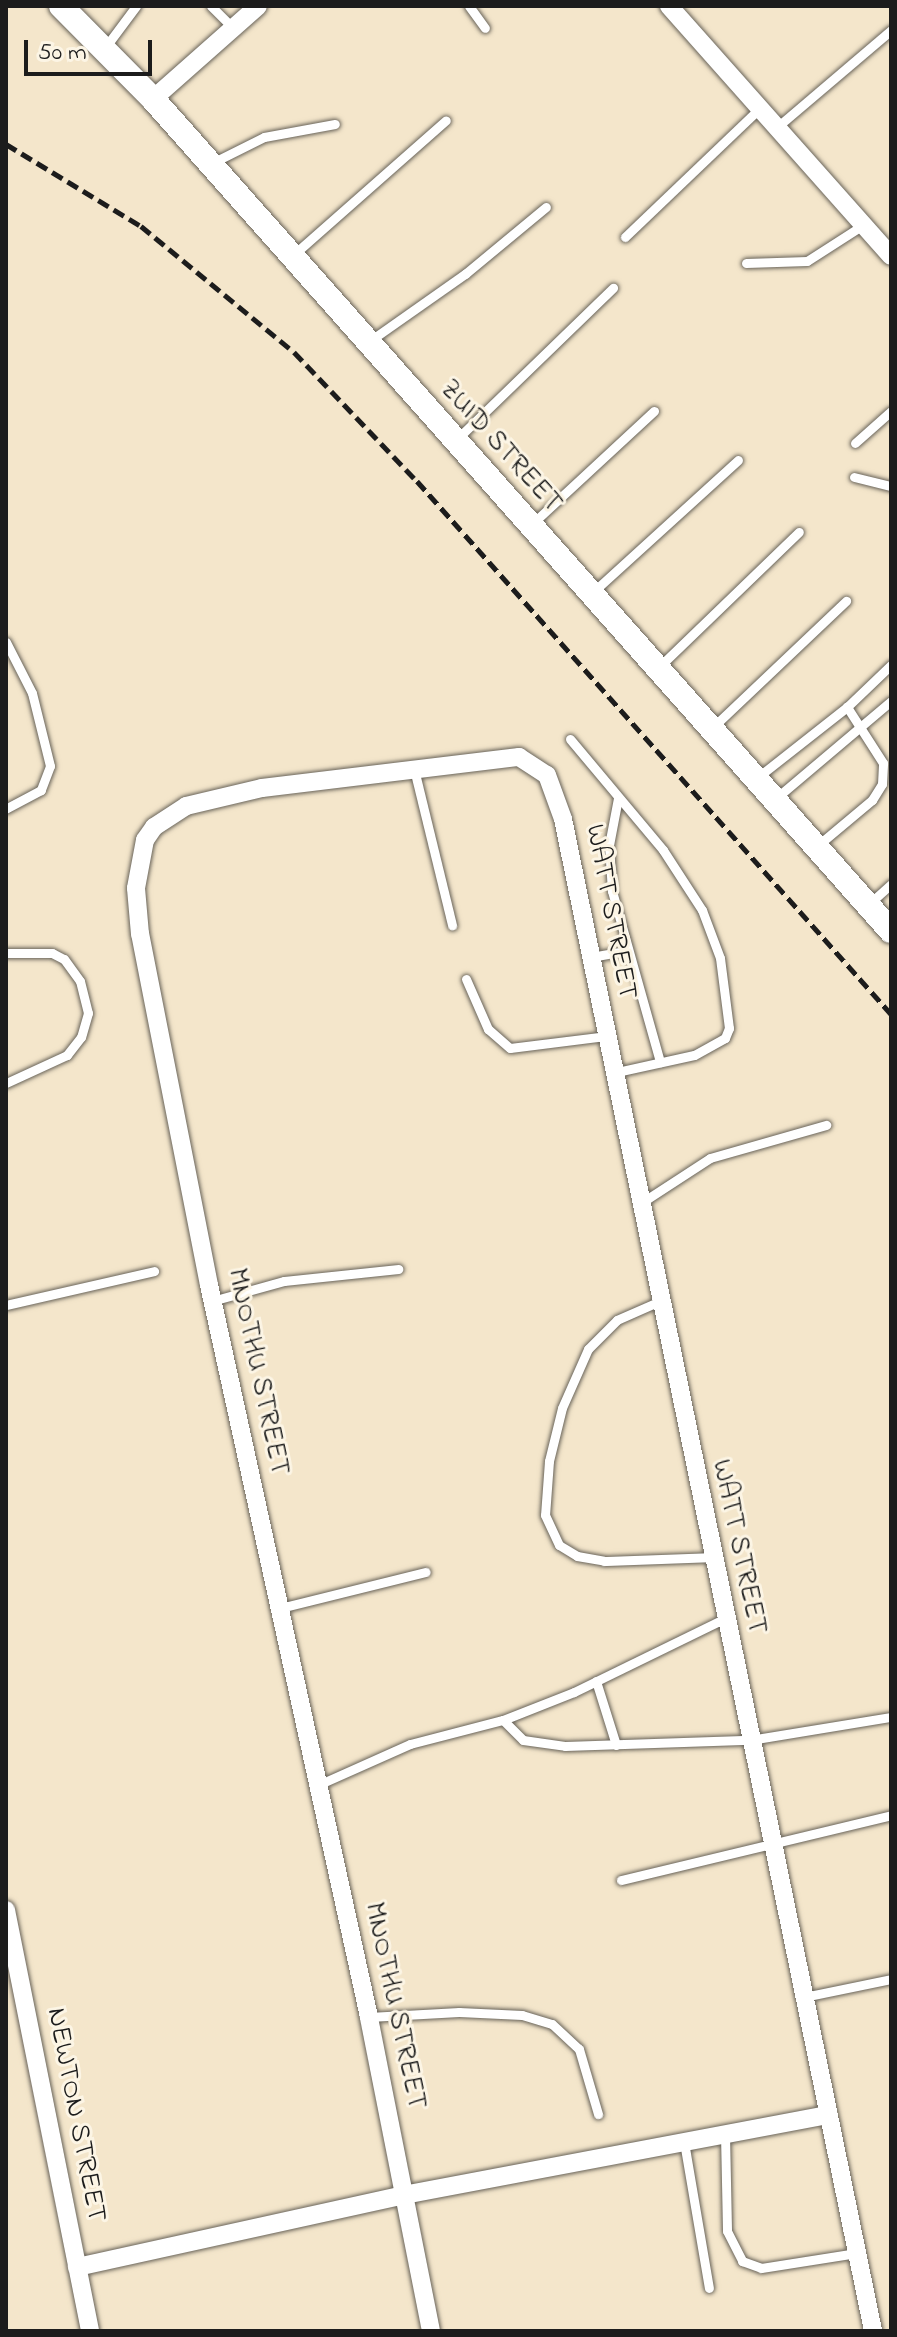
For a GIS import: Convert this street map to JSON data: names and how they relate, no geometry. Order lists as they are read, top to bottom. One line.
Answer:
{"streets":{"street":["ZUID STREET","WATT STREET","MNOTHU STREET","NEWTON STREET"]},"crossings":[["WATT STREET","MNOTHU STREET"]],"scale_bar":"50 m"}
